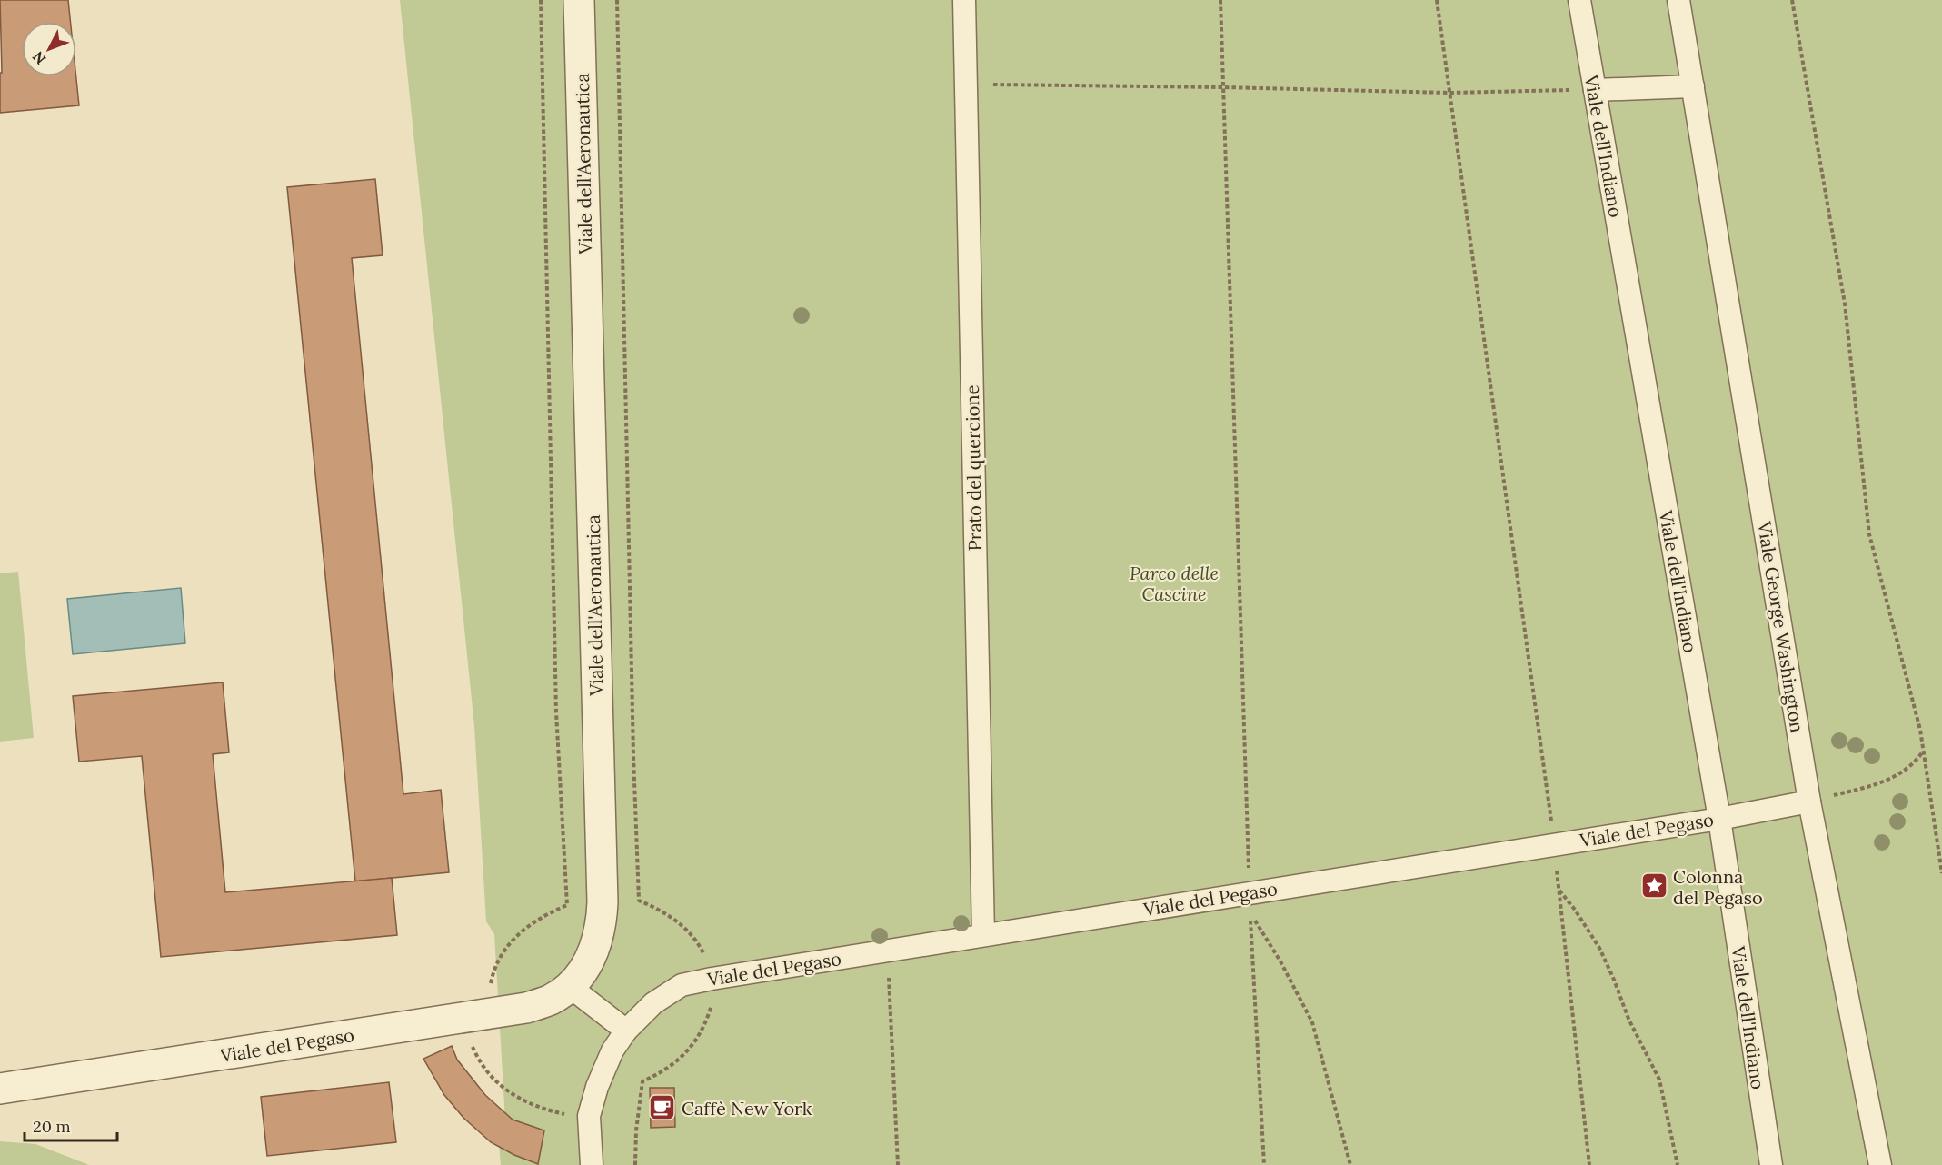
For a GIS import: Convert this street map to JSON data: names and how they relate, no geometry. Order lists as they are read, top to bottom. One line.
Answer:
{"streets":{"street":["Viale dell'Indiano","Viale dell'Aeronautica","Prato del quercione","Viale George Washington","Viale del Pegaso"]},"crossings":[["Viale dell'Indiano","Viale del Pegaso"],["Viale dell'Aeronautica","Viale del Pegaso"],["Prato del quercione","Viale del Pegaso"],["Viale George Washington","Viale del Pegaso"]],"parks":["Parco delle Cascine"],"places":{"place":["Colonna del Pegaso"],"cafe":["Caffè New York"]},"scale_bar":"20 m","north":"bottom left"}
